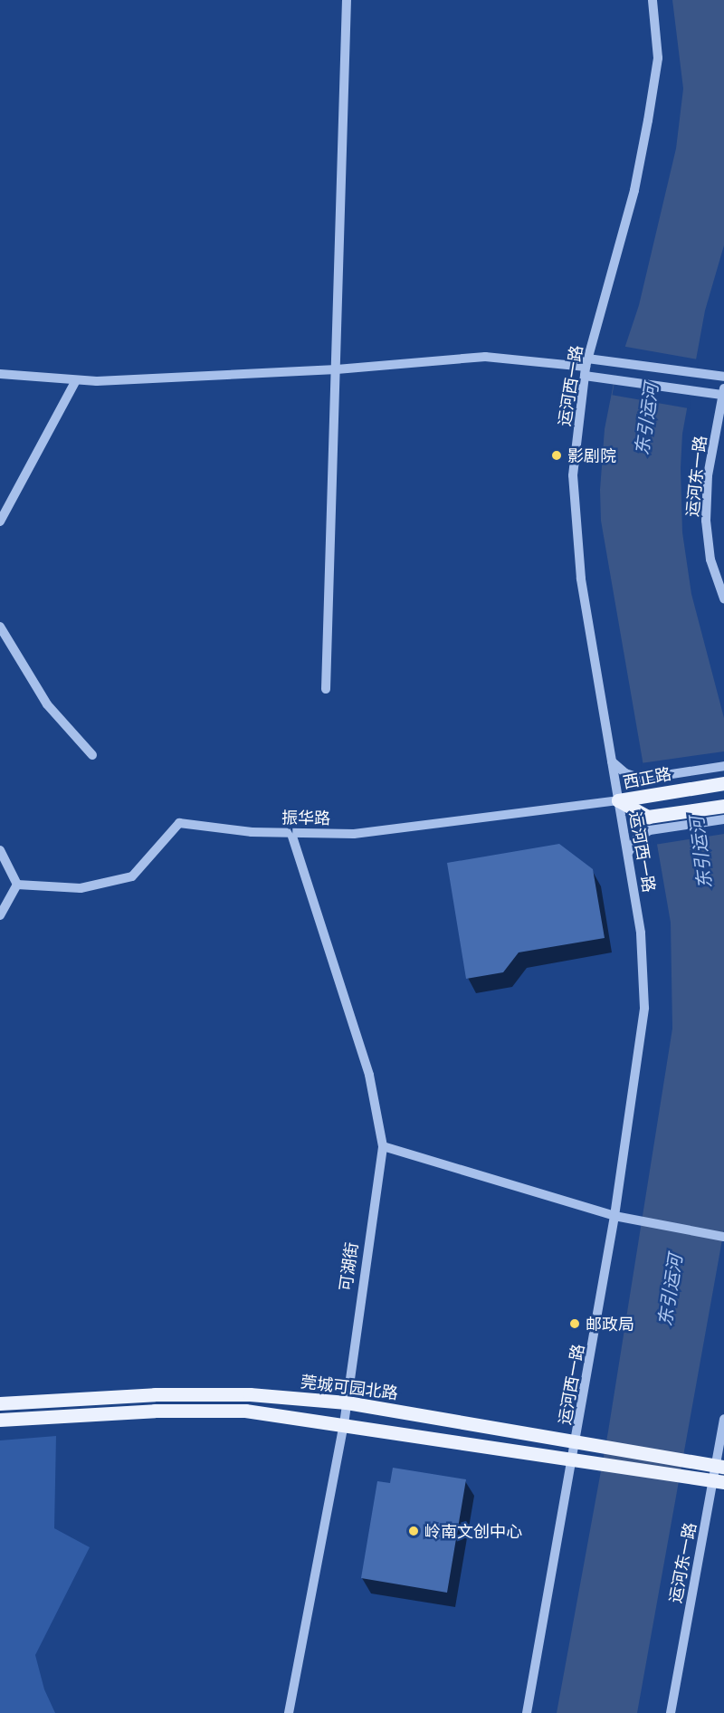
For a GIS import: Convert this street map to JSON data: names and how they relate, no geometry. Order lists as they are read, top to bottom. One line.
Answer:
{"streets":{"main road":["西正路","莞城可园北路"],"street":["运河西一路","运河东一路","振华路","可湖街"]},"crossings":[["运河西一路","西正路"],["运河西一路","振华路"],["运河西一路","莞城可园北路"],["运河东一路","莞城可园北路"],["西正路","振华路"],["振华路","可湖街"],["可湖街","莞城可园北路"]],"water":["东引运河"],"places":["影剧院","邮政局","岭南文创中心"]}
